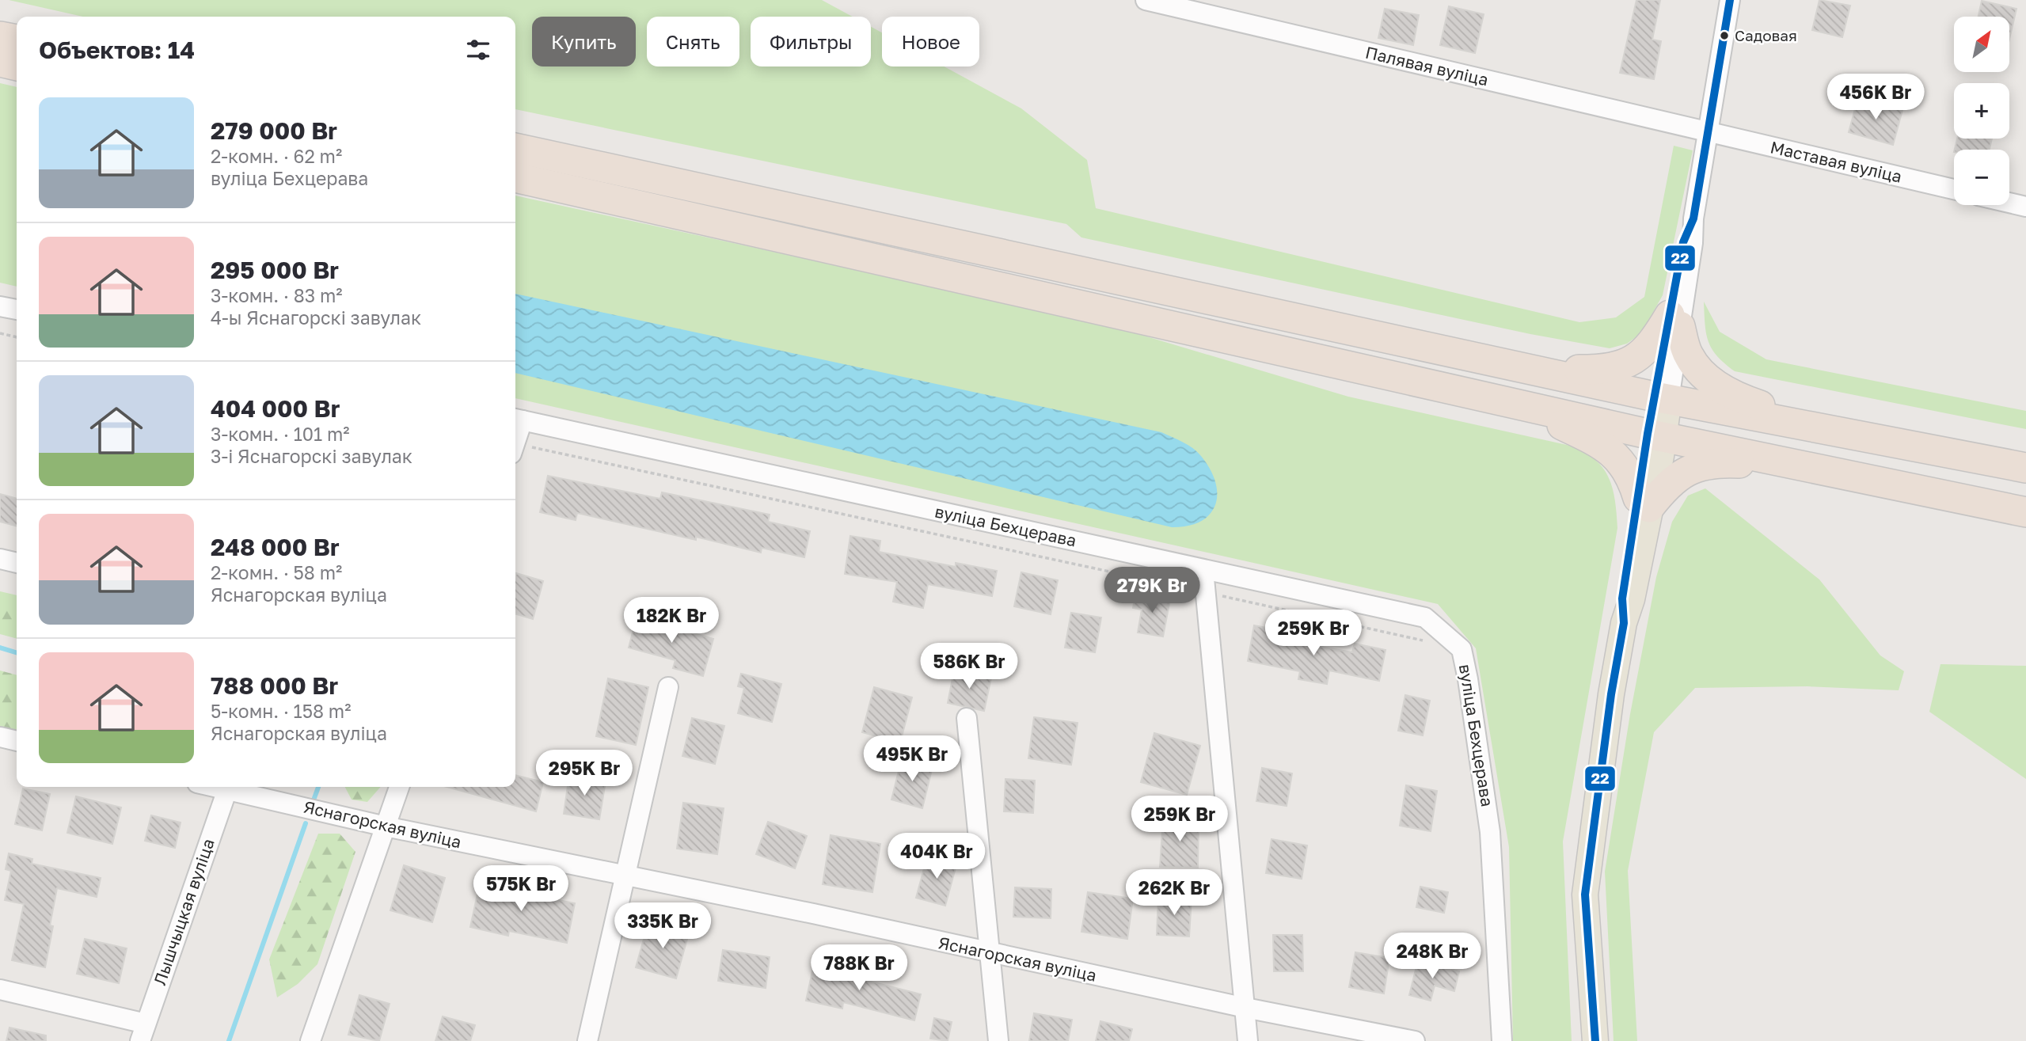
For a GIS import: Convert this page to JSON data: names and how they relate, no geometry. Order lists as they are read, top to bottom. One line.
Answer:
{"streets":{"street":["Палявая вуліца","Маставая вуліца","вуліца Бехцерава","Яснагорская вуліца","Лышчыцкая вуліца"]},"crossings":[["Палявая вуліца","Маставая вуліца"]],"places":["Садовая"],"lines":["transit line 22"],"north":"top right","page":{"map_buttons":["+","−"],"chip":["Купить","Снять","Фильтры","Новое"],"heading":"Объектов: 14","price":["456K Br","279K Br","182K Br","259K Br","586K Br","495K Br","295K Br","259K Br","404K Br","575K Br","262K Br","335K Br","248K Br","788K Br"],"list":[{"name":"279 000 Br","note":"2-комн. · 62 m² · вуліца Бехцерава"},{"name":"295 000 Br","note":"3-комн. · 83 m² · 4-ы Яснагорскі завулак"},{"name":"404 000 Br","note":"3-комн. · 101 m² · 3-і Яснагорскі завулак"},{"name":"248 000 Br","note":"2-комн. · 58 m² · Яснагорская вуліца"},{"name":"788 000 Br","note":"5-комн. · 158 m² · Яснагорская вуліца"}]}}
